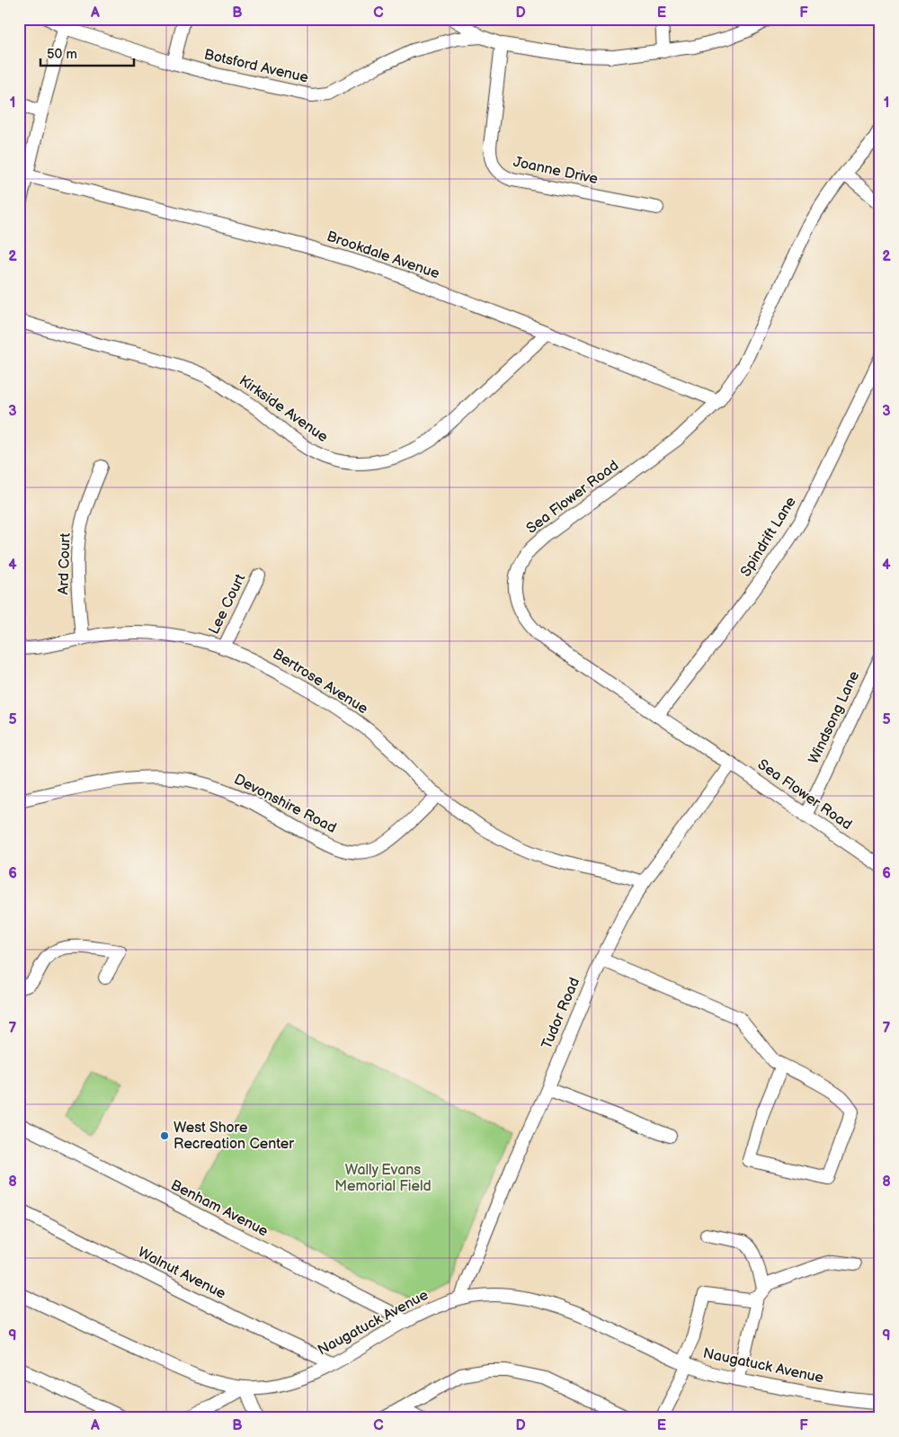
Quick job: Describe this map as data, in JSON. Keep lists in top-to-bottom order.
{
  "streets": {
    "street": [
      "Botsford Avenue",
      "Joanne Drive",
      "Brookdale Avenue",
      "Kirkside Avenue",
      "Sea Flower Road",
      "Spindrift Lane",
      "Ard Court",
      "Lee Court",
      "Bertrose Avenue",
      "Windsong Lane",
      "Devonshire Road",
      "Tudor Road",
      "Benham Avenue",
      "Walnut Avenue",
      "Naugatuck Avenue"
    ]
  },
  "crossings": [
    ["Botsford Avenue", "Joanne Drive"],
    ["Brookdale Avenue", "Kirkside Avenue"],
    ["Brookdale Avenue", "Sea Flower Road"],
    ["Sea Flower Road", "Spindrift Lane"],
    ["Sea Flower Road", "Windsong Lane"],
    ["Sea Flower Road", "Tudor Road"],
    ["Ard Court", "Bertrose Avenue"],
    ["Lee Court", "Bertrose Avenue"],
    ["Bertrose Avenue", "Devonshire Road"],
    ["Bertrose Avenue", "Tudor Road"],
    ["Tudor Road", "Naugatuck Avenue"],
    ["Benham Avenue", "Naugatuck Avenue"],
    ["Walnut Avenue", "Naugatuck Avenue"]
  ],
  "parks": ["Wally Evans Memorial Field"],
  "places": ["West Shore Recreation Center"],
  "scale_bar": "50 m",
  "grid": {
    "columns": [
      "A",
      "B",
      "C",
      "D",
      "E",
      "F"
    ],
    "rows": [
      "1",
      "2",
      "3",
      "4",
      "5",
      "6",
      "7",
      "8",
      "9"
    ]
  }
}
